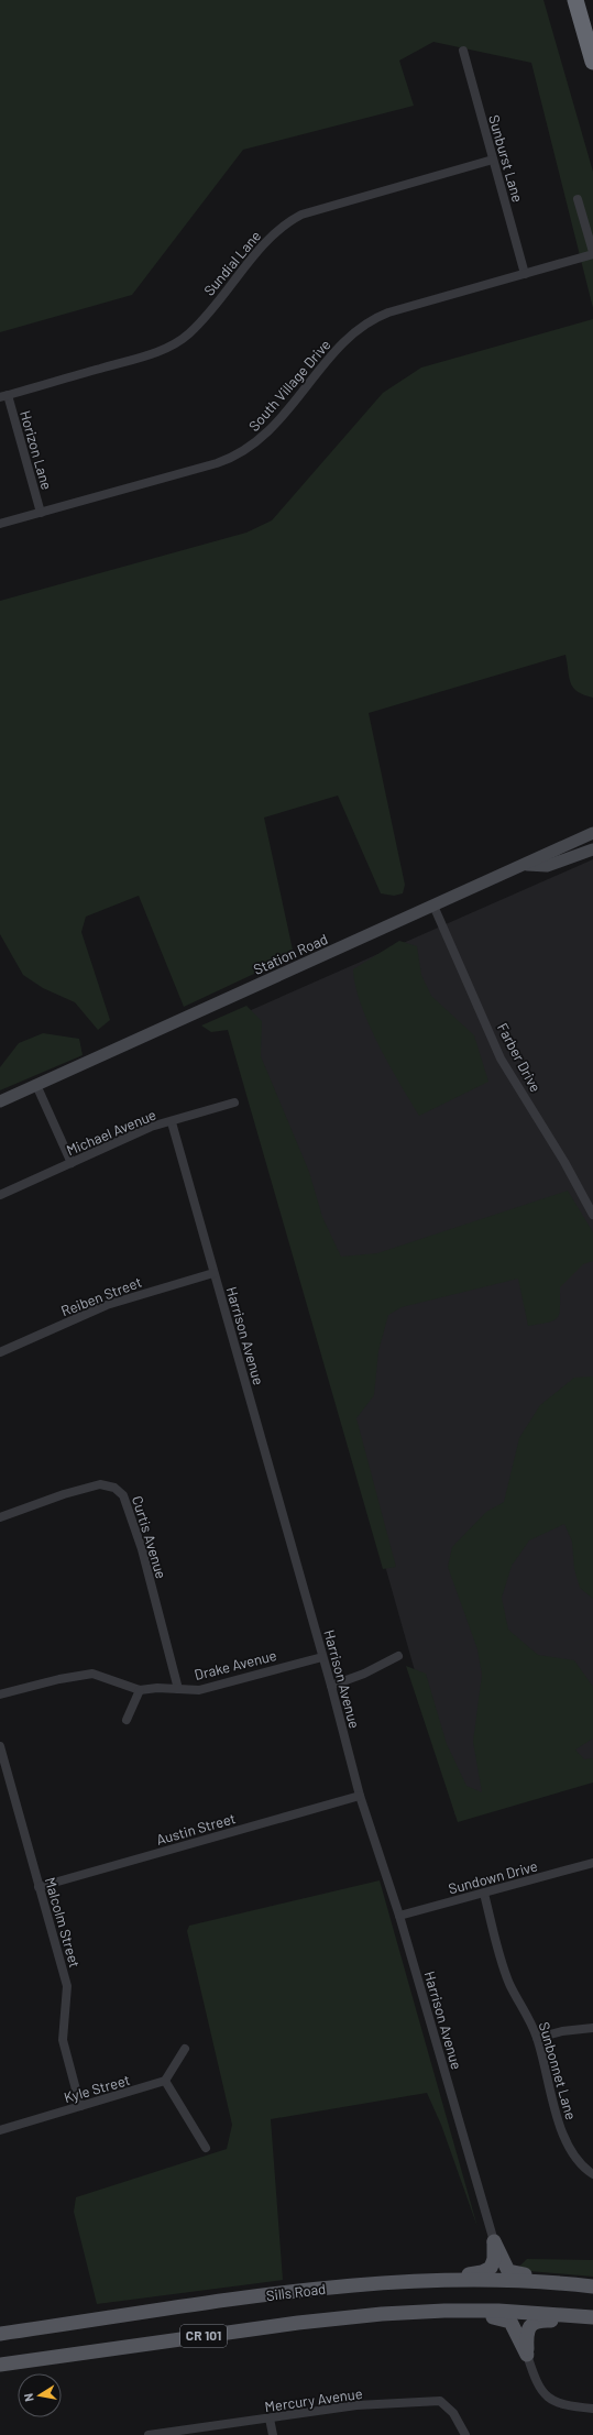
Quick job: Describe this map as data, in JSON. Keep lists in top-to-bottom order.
{
  "streets": {
    "main road": ["Station Road", "Sills Road", "CR 101"],
    "street": [
      "Sunburst Lane",
      "Sundial Lane",
      "South Village Drive",
      "Horizon Lane",
      "Farber Drive",
      "Michael Avenue",
      "Reiben Street",
      "Harrison Avenue",
      "Curtis Avenue",
      "Drake Avenue",
      "Austin Street",
      "Sundown Drive",
      "Malcolm Street",
      "Sunbonnet Lane",
      "Kyle Street",
      "Mercury Avenue"
    ]
  },
  "crossings": [
    ["Sunburst Lane", "Sundial Lane"],
    ["Sunburst Lane", "South Village Drive"],
    ["Sundial Lane", "Horizon Lane"],
    ["South Village Drive", "Horizon Lane"],
    ["Station Road", "Farber Drive"],
    ["Michael Avenue", "Harrison Avenue"],
    ["Reiben Street", "Harrison Avenue"],
    ["Harrison Avenue", "Drake Avenue"],
    ["Harrison Avenue", "Austin Street"],
    ["Harrison Avenue", "Sundown Drive"],
    ["Curtis Avenue", "Drake Avenue"],
    ["Austin Street", "Malcolm Street"],
    ["Sundown Drive", "Sunbonnet Lane"],
    ["Malcolm Street", "Kyle Street"]
  ],
  "north": "left"
}
